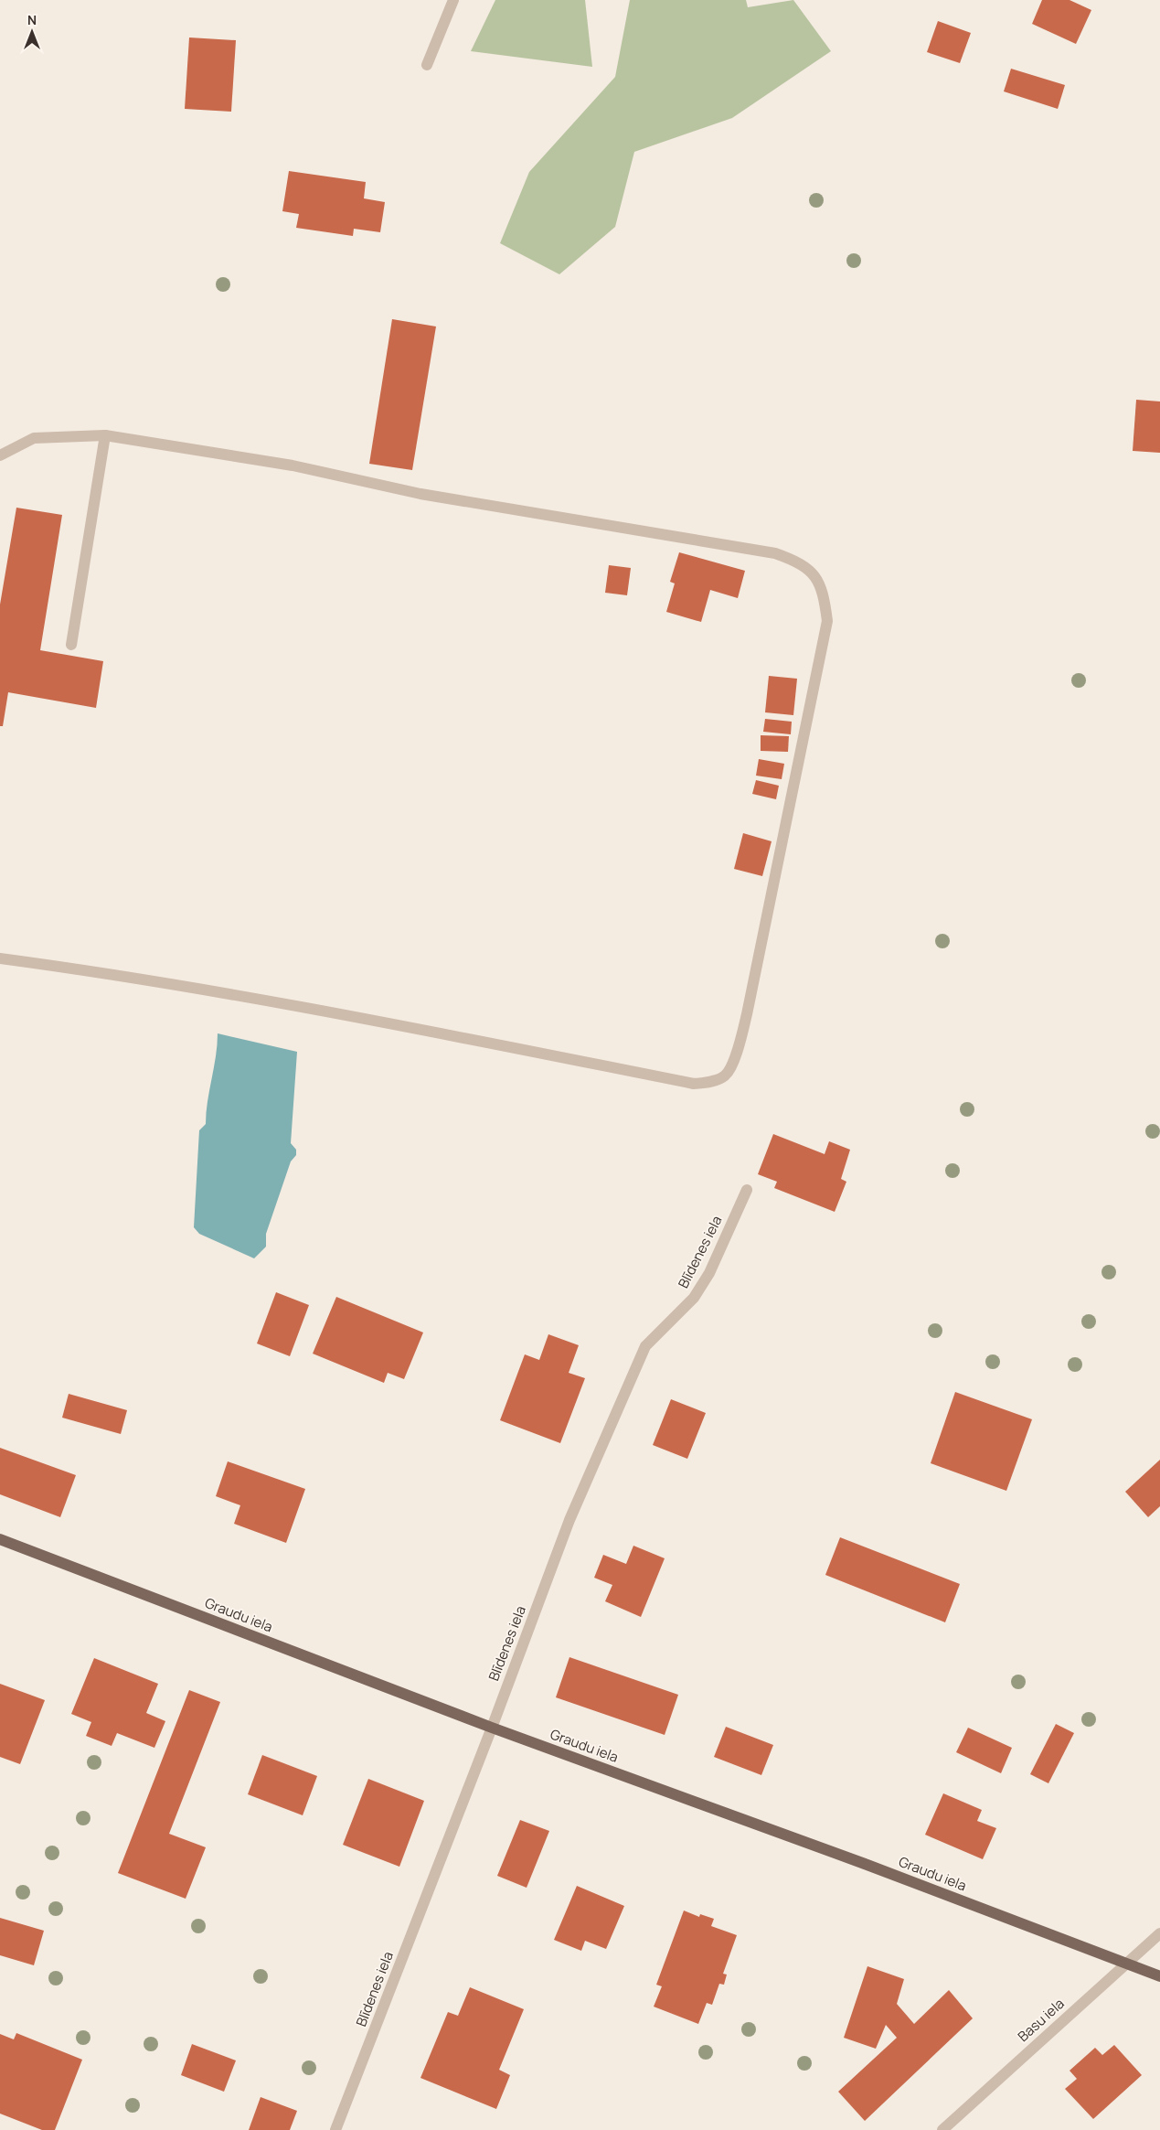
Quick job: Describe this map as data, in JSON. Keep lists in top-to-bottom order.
{
  "streets": {
    "main road": ["Graudu iela"],
    "street": ["Blīdenes iela", "Basu iela"]
  },
  "crossings": [
    ["Blīdenes iela", "Graudu iela"],
    ["Graudu iela", "Basu iela"]
  ],
  "north": "top"
}
